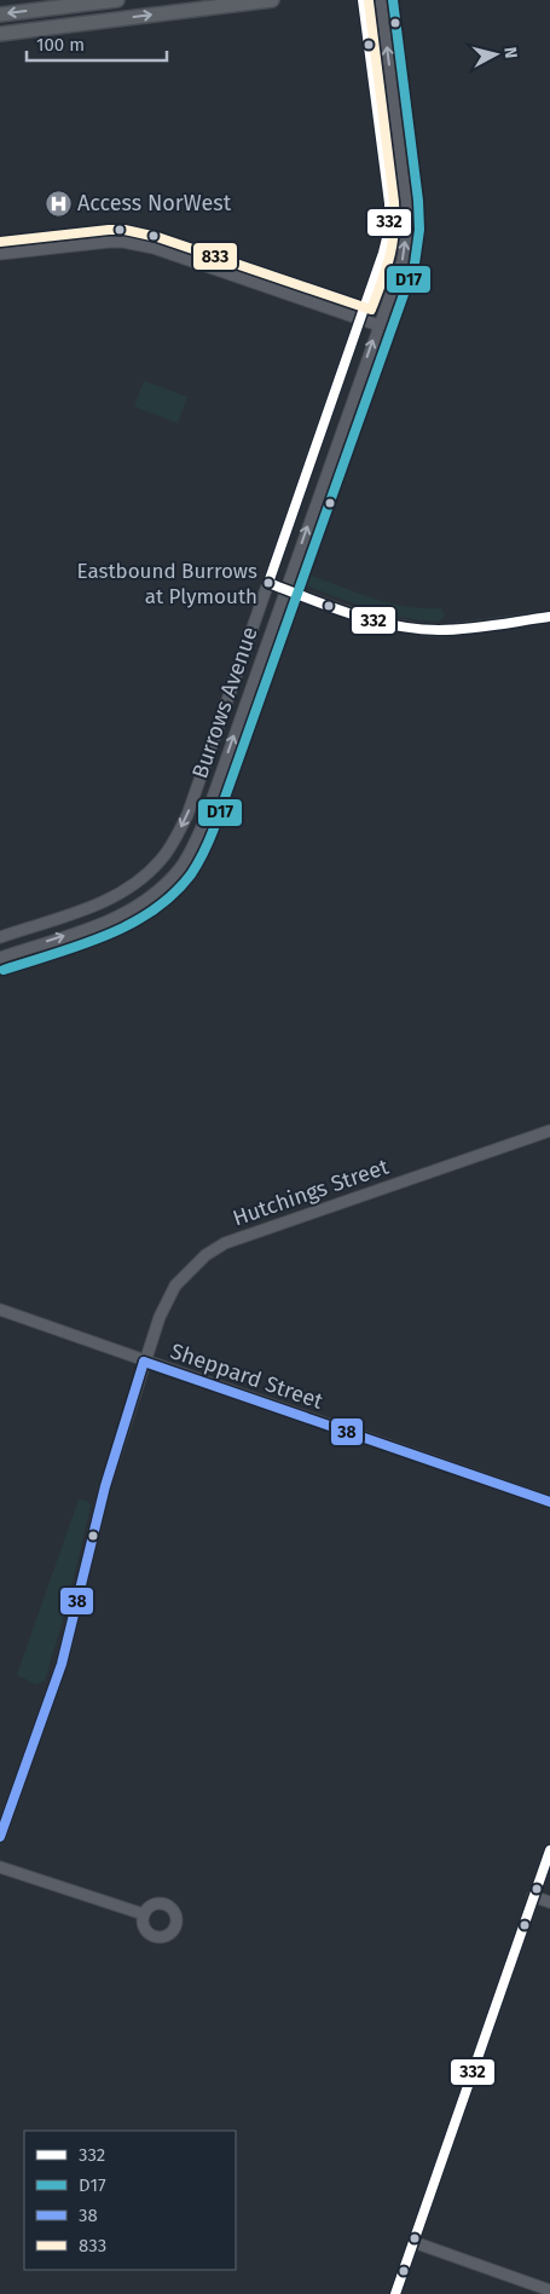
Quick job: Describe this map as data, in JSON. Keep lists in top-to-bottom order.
{
  "streets": {
    "street": ["Burrows Avenue", "Hutchings Street", "Sheppard Street"]
  },
  "crossings": [
    ["Hutchings Street", "Sheppard Street"]
  ],
  "places": {
    "hospital": ["Access NorWest"],
    "other": ["Eastbound Burrows at Plymouth"]
  },
  "lines": [
    "transit line 332",
    "transit line D17",
    "transit line 833",
    "transit line 38"
  ],
  "legend": [
    "332",
    "D17",
    "38",
    "833"
  ],
  "scale_bar": "100 m",
  "north": "right"
}
